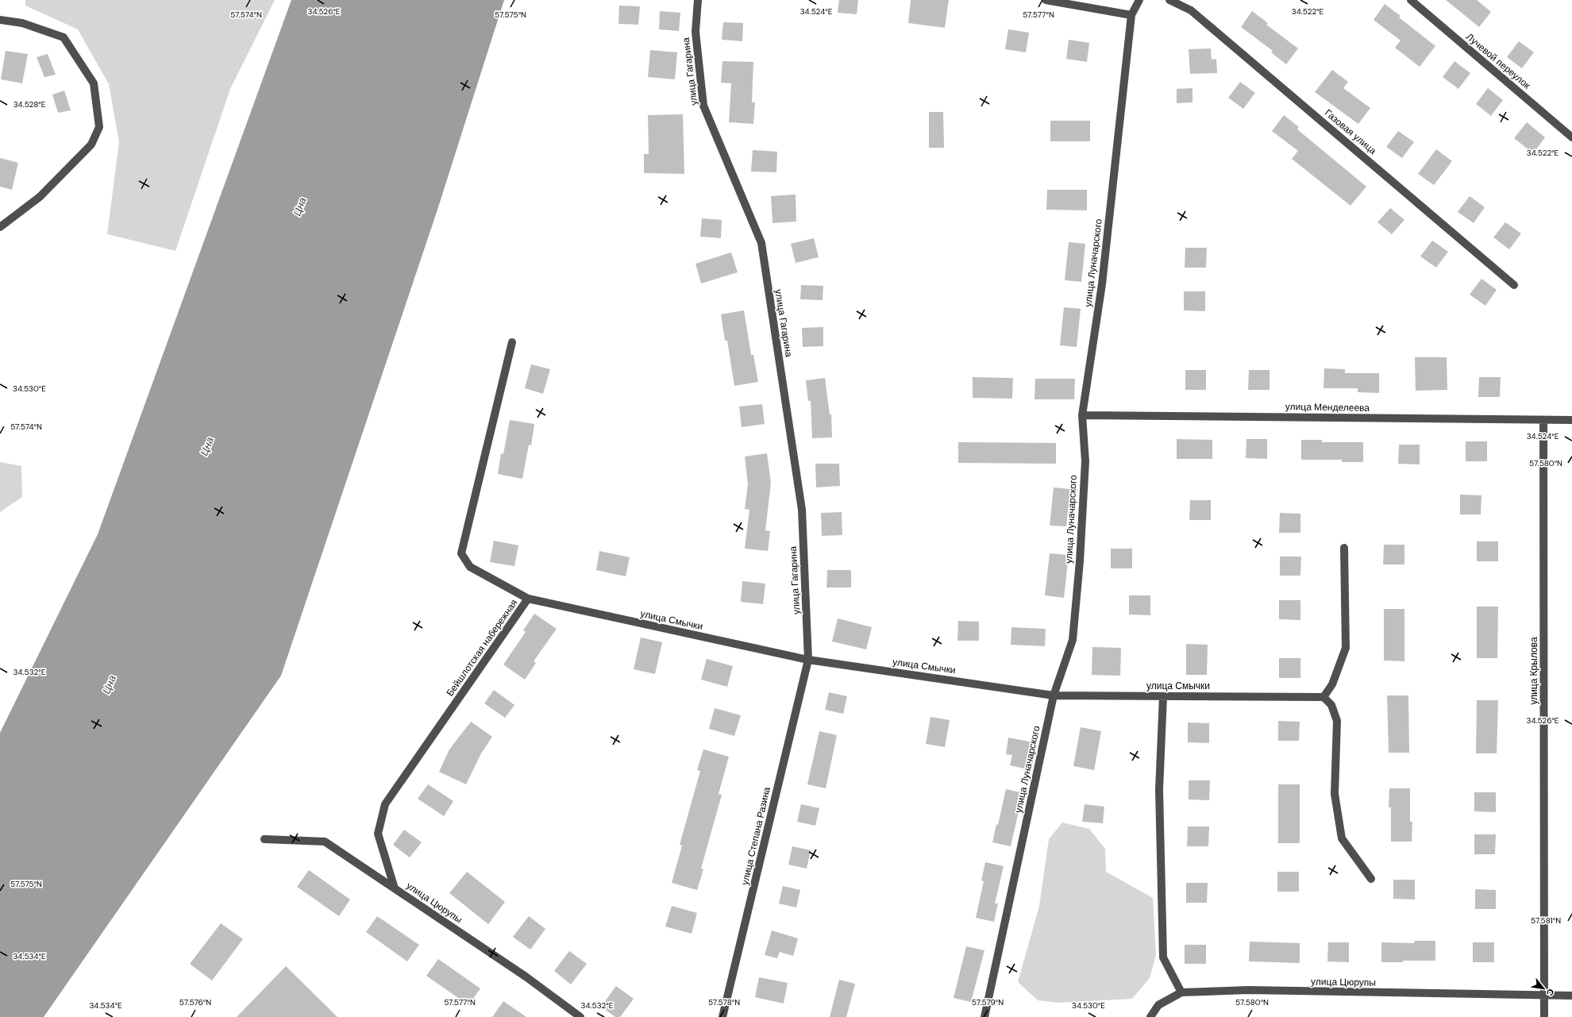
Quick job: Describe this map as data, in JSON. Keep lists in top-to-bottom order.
{
  "streets": {
    "street": [
      "Лучевой переулок",
      "улица Гагарина",
      "Газовая улица",
      "улица Луначарского",
      "улица Менделеева",
      "улица Смычки",
      "Бейшлотская набережная",
      "улица Крылова",
      "улица Степана Разина",
      "улица Цюрупы"
    ]
  },
  "crossings": [
    ["улица Гагарина", "улица Смычки"],
    ["улица Гагарина", "улица Степана Разина"],
    ["улица Луначарского", "улица Менделеева"],
    ["улица Луначарского", "улица Смычки"],
    ["улица Менделеева", "улица Крылова"],
    ["улица Смычки", "Бейшлотская набережная"],
    ["улица Смычки", "улица Степана Разина"],
    ["Бейшлотская набережная", "улица Цюрупы"],
    ["улица Крылова", "улица Цюрупы"]
  ],
  "water": ["Цна"],
  "north": "bottom right",
  "coordinates": [
    "34.522°E",
    "34.526°E",
    "34.524°E",
    "57.574°N",
    "57.575°N",
    "57.577°N",
    "34.528°E",
    "34.530°E",
    "57.580°N",
    "34.532°E",
    "57.581°N",
    "34.534°E",
    "57.576°N",
    "57.578°N",
    "57.579°N"
  ]
}
